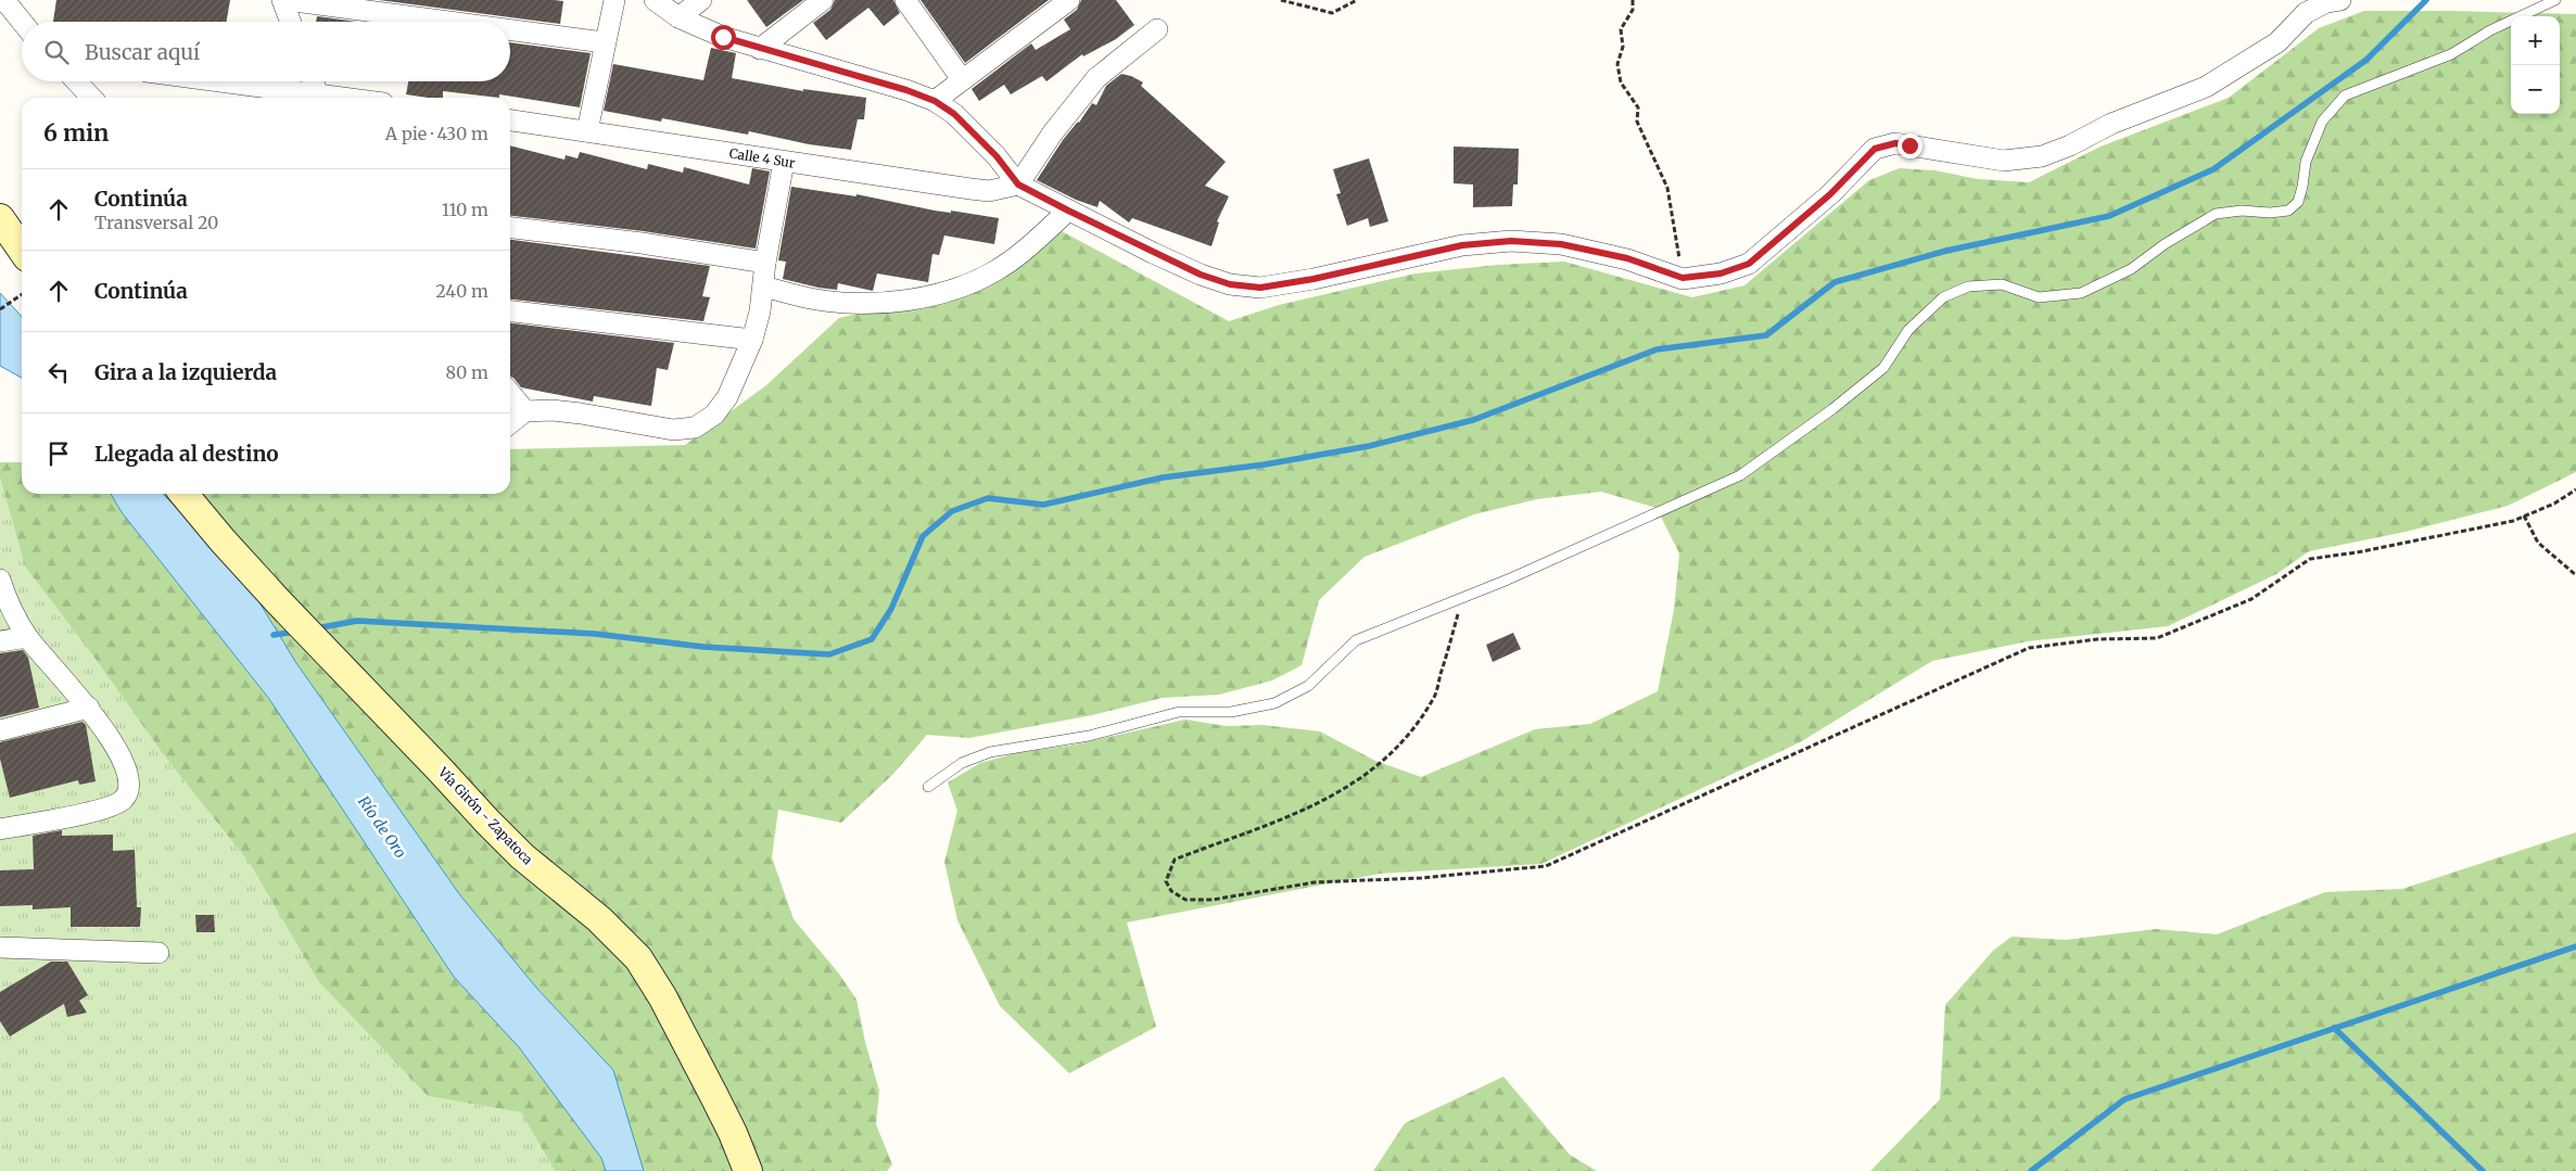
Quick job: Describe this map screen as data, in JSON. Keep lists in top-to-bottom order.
{
  "streets": {
    "main road": ["Vía Girón - Zapatoca"],
    "street": ["Calle 4 Sur"]
  },
  "water": ["Río de Oro"],
  "page": {
    "map_buttons": ["+", "−"],
    "search": "Buscar aquí",
    "heading": ["6 min", "A pie · 430 m"],
    "list": [
      ["Continúa", "Transversal 20", "110 m"],
      ["Continúa", "240 m"],
      ["Gira a la izquierda", "80 m"],
      "Llegada al destino"
    ]
  }
}
